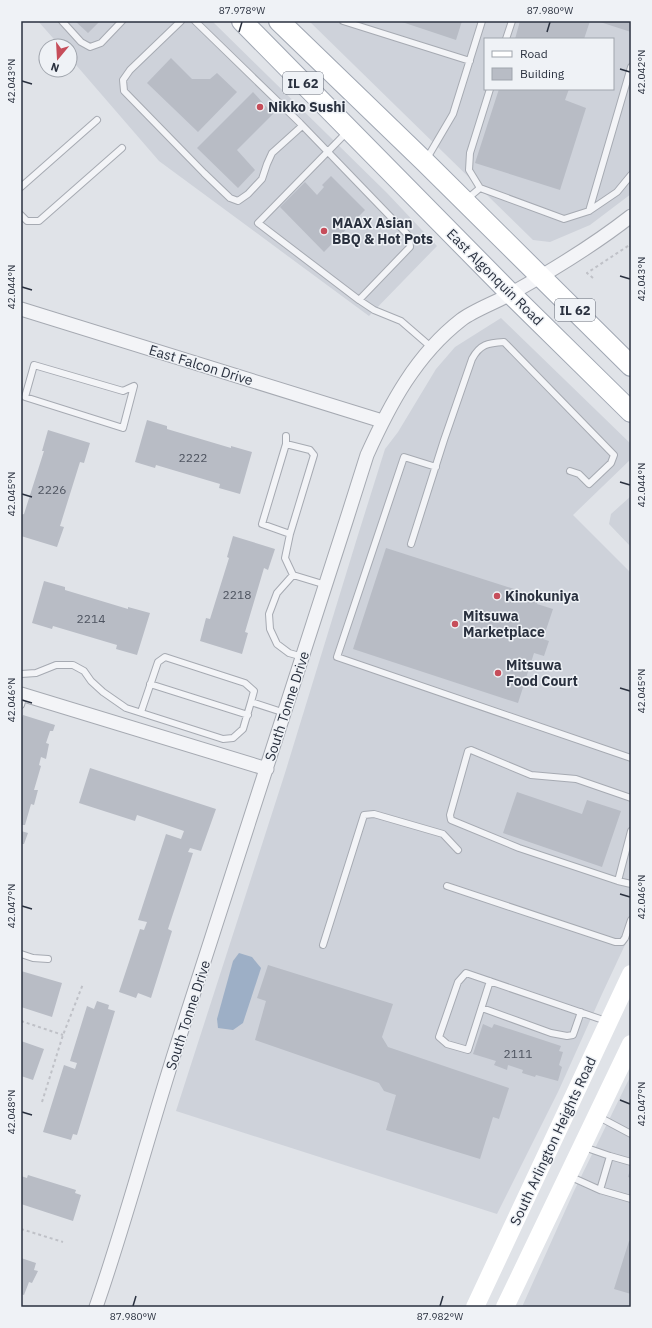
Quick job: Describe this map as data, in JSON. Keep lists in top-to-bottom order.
{
  "streets": {
    "main road": ["IL 62", "East Algonquin Road", "South Arlington Heights Road"],
    "street": ["East Falcon Drive", "South Tonne Drive"]
  },
  "crossings": [
    ["IL 62", "South Tonne Drive"],
    ["East Algonquin Road", "South Tonne Drive"],
    ["East Falcon Drive", "South Tonne Drive"]
  ],
  "places": [
    "Nikko Sushi",
    "MAAX Asian BBQ & Hot Pots",
    "Kinokuniya",
    "Mitsuwa Marketplace",
    "Mitsuwa Food Court"
  ],
  "house_numbers": [
    "2222",
    "2226",
    "2218",
    "2214",
    "2111"
  ],
  "legend": ["Road", "Building"],
  "north": "bottom",
  "coordinates": [
    "87.978°W",
    "87.980°W",
    "42.042°N",
    "42.043°N",
    "42.044°N",
    "42.045°N",
    "42.046°N",
    "42.047°N",
    "42.048°N",
    "87.982°W"
  ]
}
